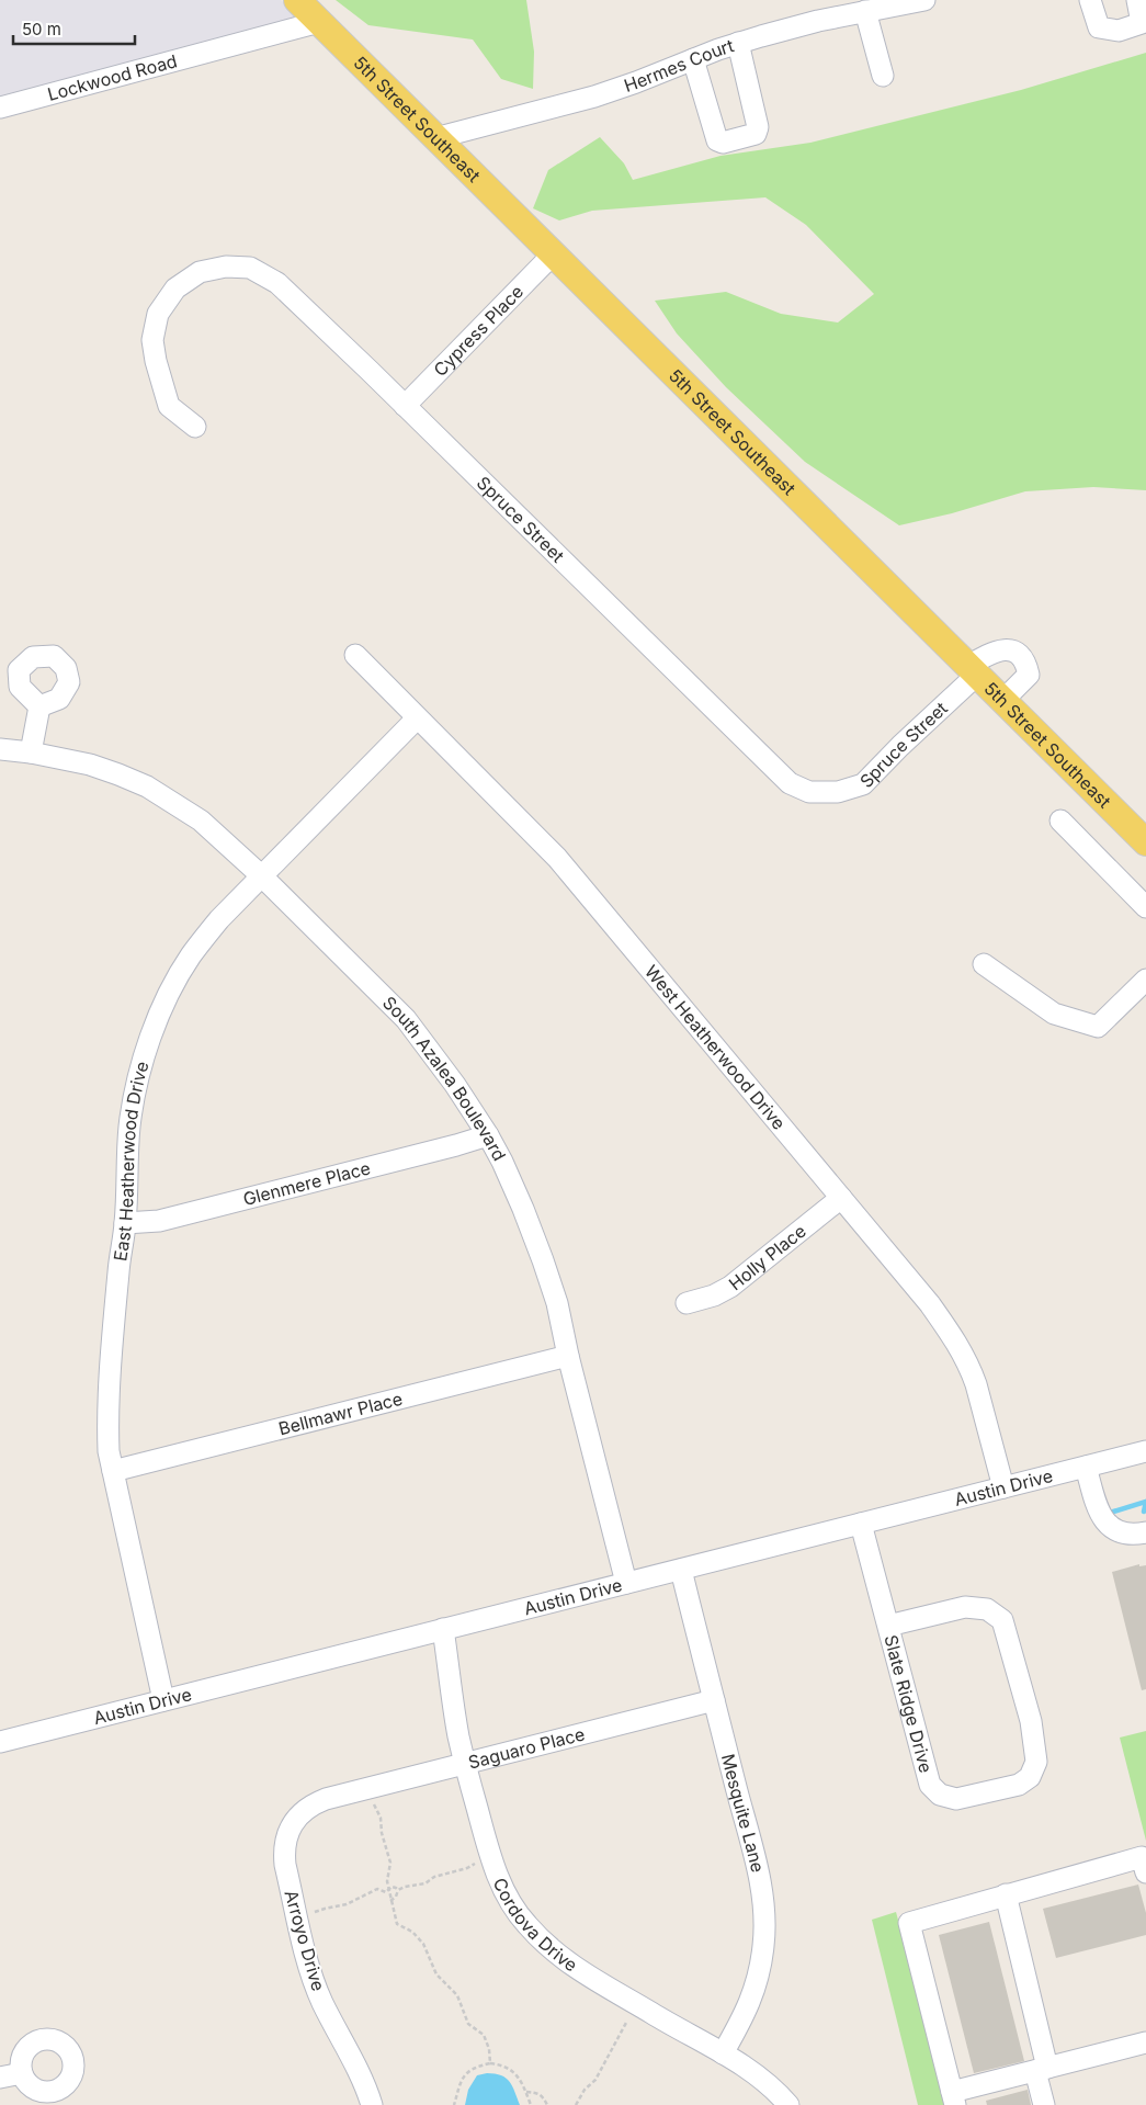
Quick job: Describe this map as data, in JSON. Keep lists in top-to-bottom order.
{
  "streets": {
    "main road": ["5th Street Southeast"],
    "street": [
      "Hermes Court",
      "Lockwood Road",
      "Cypress Place",
      "Spruce Street",
      "West Heatherwood Drive",
      "South Azalea Boulevard",
      "East Heatherwood Drive",
      "Glenmere Place",
      "Holly Place",
      "Bellmawr Place",
      "Austin Drive",
      "Slate Ridge Drive",
      "Saguaro Place",
      "Mesquite Lane",
      "Cordova Drive",
      "Arroyo Drive"
    ]
  },
  "crossings": [
    ["Hermes Court", "5th Street Southeast"],
    ["Lockwood Road", "5th Street Southeast"],
    ["5th Street Southeast", "Cypress Place"],
    ["5th Street Southeast", "Spruce Street"],
    ["Cypress Place", "Spruce Street"],
    ["West Heatherwood Drive", "East Heatherwood Drive"],
    ["West Heatherwood Drive", "Holly Place"],
    ["West Heatherwood Drive", "Austin Drive"],
    ["South Azalea Boulevard", "East Heatherwood Drive"],
    ["South Azalea Boulevard", "Glenmere Place"],
    ["South Azalea Boulevard", "Bellmawr Place"],
    ["South Azalea Boulevard", "Austin Drive"],
    ["East Heatherwood Drive", "Glenmere Place"],
    ["East Heatherwood Drive", "Bellmawr Place"],
    ["East Heatherwood Drive", "Austin Drive"],
    ["Austin Drive", "Slate Ridge Drive"],
    ["Austin Drive", "Mesquite Lane"],
    ["Austin Drive", "Cordova Drive"],
    ["Saguaro Place", "Mesquite Lane"],
    ["Saguaro Place", "Cordova Drive"],
    ["Saguaro Place", "Arroyo Drive"],
    ["Mesquite Lane", "Cordova Drive"]
  ],
  "scale_bar": "50 m"
}
